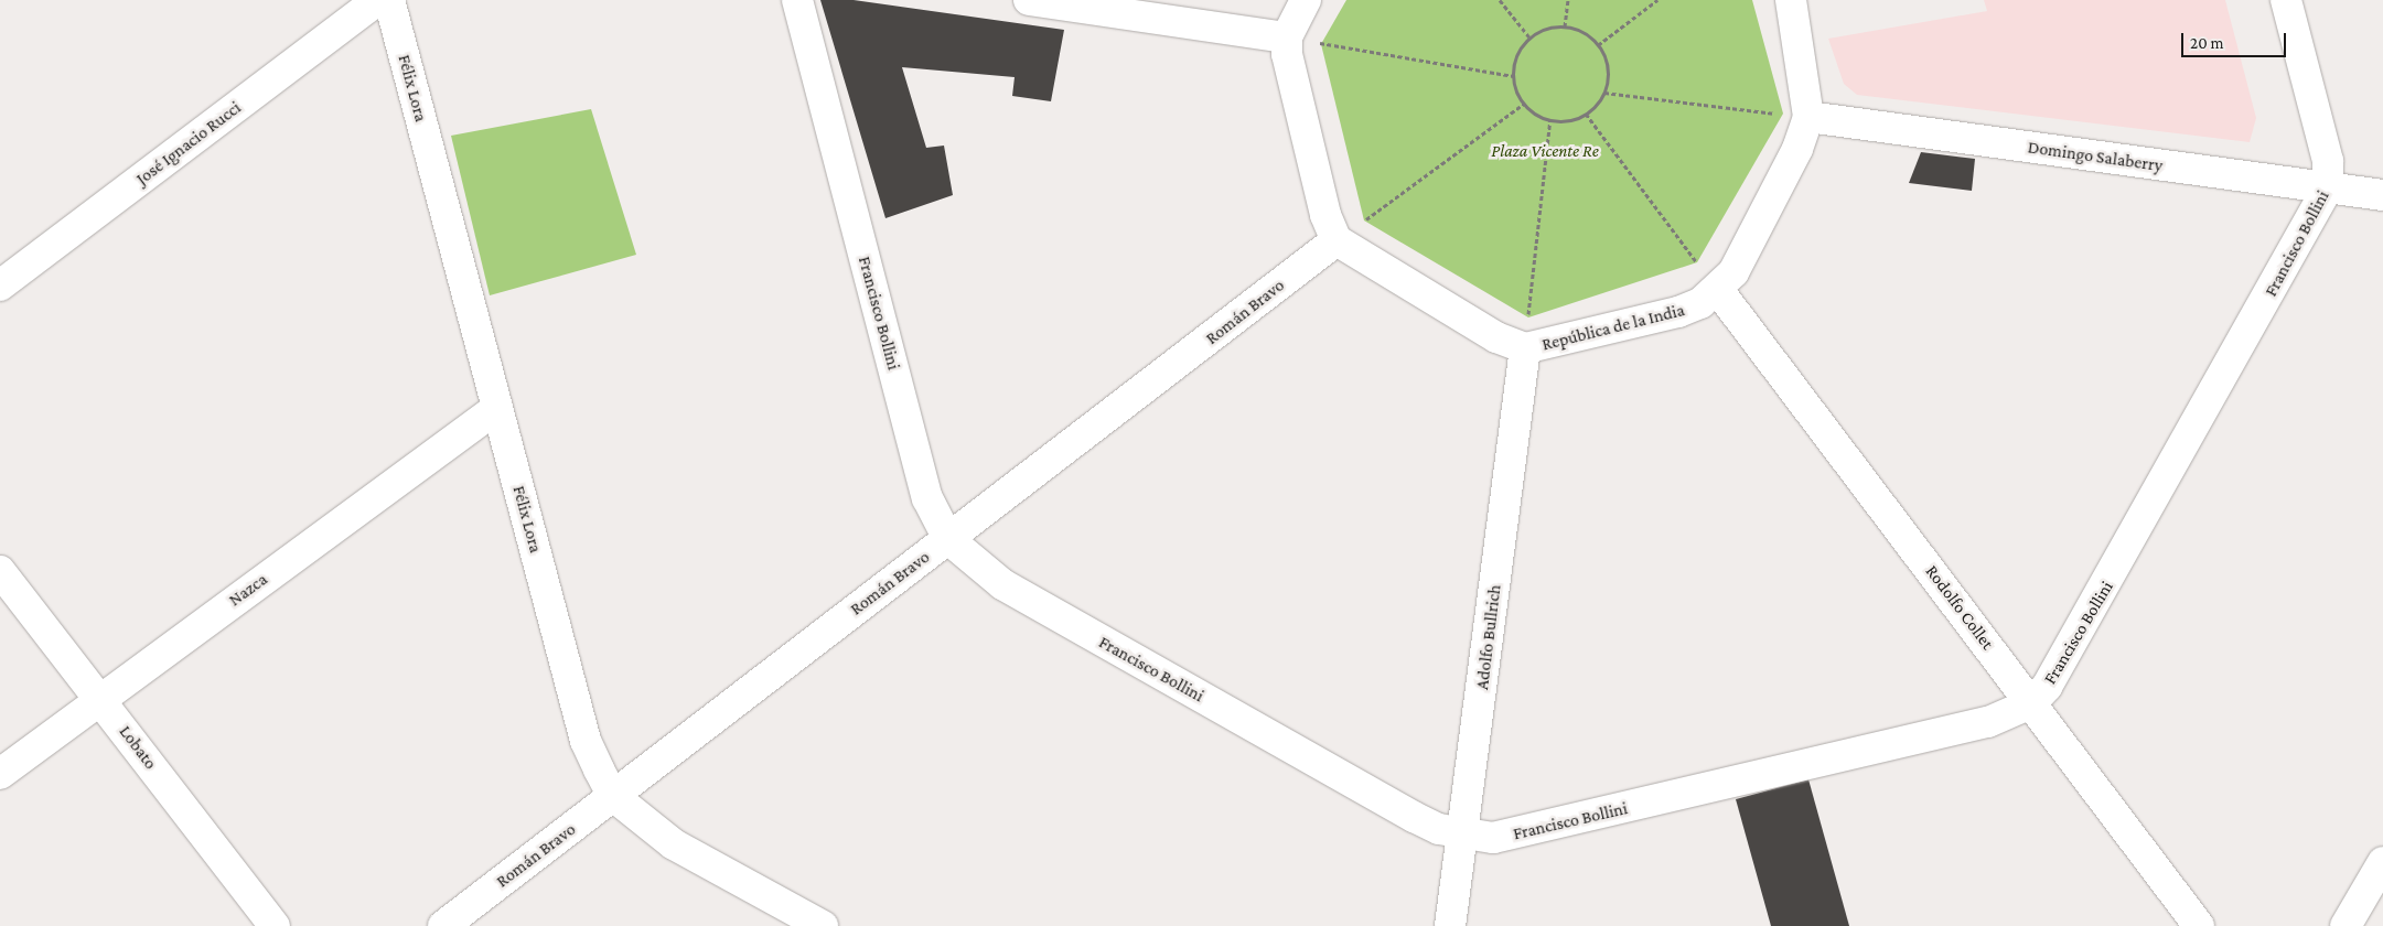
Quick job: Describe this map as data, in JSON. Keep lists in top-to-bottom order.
{
  "streets": {
    "street": [
      "Félix Lora",
      "José Ignacio Rucci",
      "Domingo Salaberry",
      "Francisco Bollini",
      "Román Bravo",
      "República de la India",
      "Nazca",
      "Rodolfo Collet",
      "Adolfo Bullrich",
      "Lobato"
    ]
  },
  "crossings": [
    ["Félix Lora", "Román Bravo"],
    ["Félix Lora", "Nazca"],
    ["Domingo Salaberry", "Francisco Bollini"],
    ["Domingo Salaberry", "República de la India"],
    ["Francisco Bollini", "Román Bravo"],
    ["Francisco Bollini", "Rodolfo Collet"],
    ["Francisco Bollini", "Adolfo Bullrich"],
    ["Román Bravo", "República de la India"],
    ["República de la India", "Rodolfo Collet"],
    ["República de la India", "Adolfo Bullrich"],
    ["Nazca", "Lobato"]
  ],
  "parks": ["Plaza Vicente Re"],
  "scale_bar": "20 m"
}
